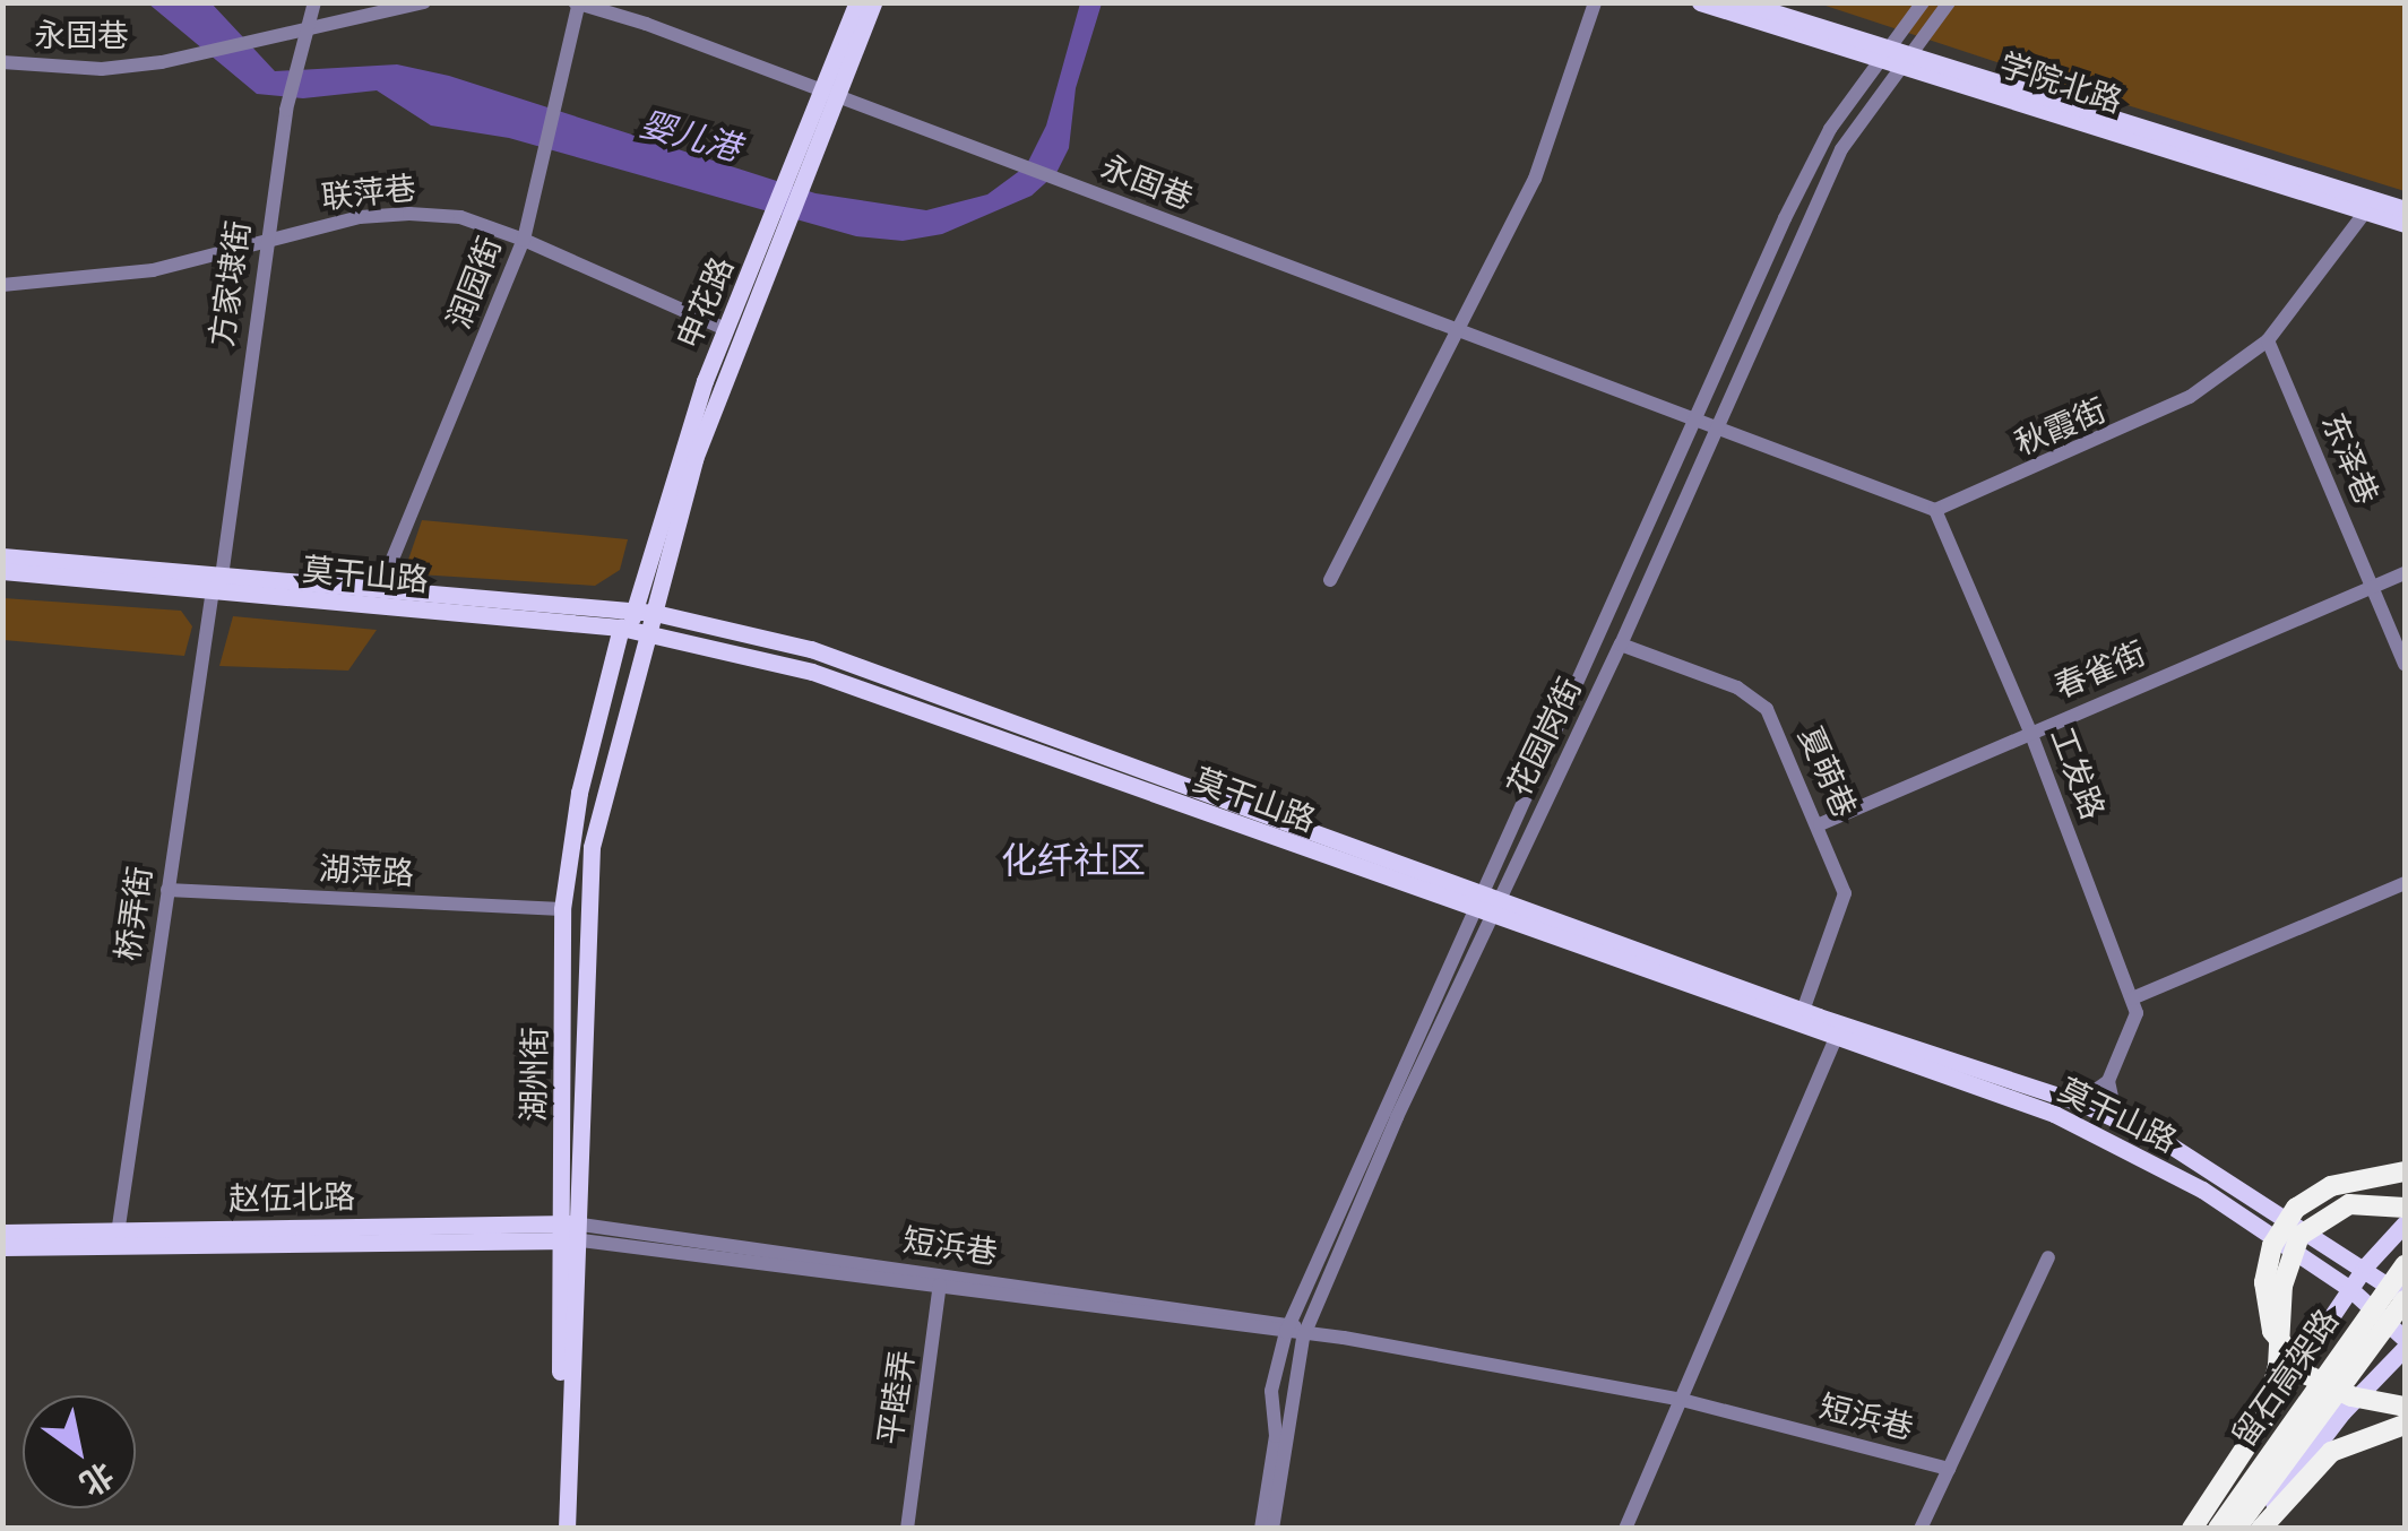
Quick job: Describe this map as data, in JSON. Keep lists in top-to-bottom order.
{
  "streets": {
    "highway": ["留石高架路"],
    "main road": [
      "学院北路",
      "申花路",
      "莫干山路",
      "湖州街",
      "赵伍北路"
    ],
    "street": [
      "永固巷",
      "联萍巷",
      "润园街",
      "方家埭街",
      "秋霞街",
      "东泽巷",
      "春雀街",
      "花园岗街",
      "夏萌巷",
      "工发路",
      "湖萍路",
      "桥弄街",
      "短浜巷",
      "平睦弄"
    ]
  },
  "crossings": [
    ["永固巷", "润园街"],
    ["永固巷", "方家埭街"],
    ["永固巷", "申花路"],
    ["永固巷", "花园岗街"],
    ["学院北路", "秋霞街"],
    ["学院北路", "花园岗街"],
    ["联萍巷", "润园街"],
    ["联萍巷", "方家埭街"],
    ["联萍巷", "申花路"],
    ["润园街", "莫干山路"],
    ["方家埭街", "莫干山路"],
    ["方家埭街", "桥弄街"],
    ["申花路", "莫干山路"],
    ["申花路", "湖州街"],
    ["秋霞街", "东泽巷"],
    ["秋霞街", "工发路"],
    ["东泽巷", "春雀街"],
    ["莫干山路", "花园岗街"],
    ["莫干山路", "夏萌巷"],
    ["莫干山路", "桥弄街"],
    ["莫干山路", "湖州街"],
    ["莫干山路", "留石高架路"],
    ["春雀街", "夏萌巷"],
    ["春雀街", "工发路"],
    ["花园岗街", "夏萌巷"],
    ["花园岗街", "短浜巷"],
    ["湖萍路", "桥弄街"],
    ["湖萍路", "湖州街"],
    ["桥弄街", "赵伍北路"],
    ["湖州街", "赵伍北路"],
    ["湖州街", "短浜巷"],
    ["赵伍北路", "短浜巷"],
    ["短浜巷", "平睦弄"]
  ],
  "districts": ["化纤社区"],
  "water": ["婴儿港"],
  "north": "bottom right"
}
